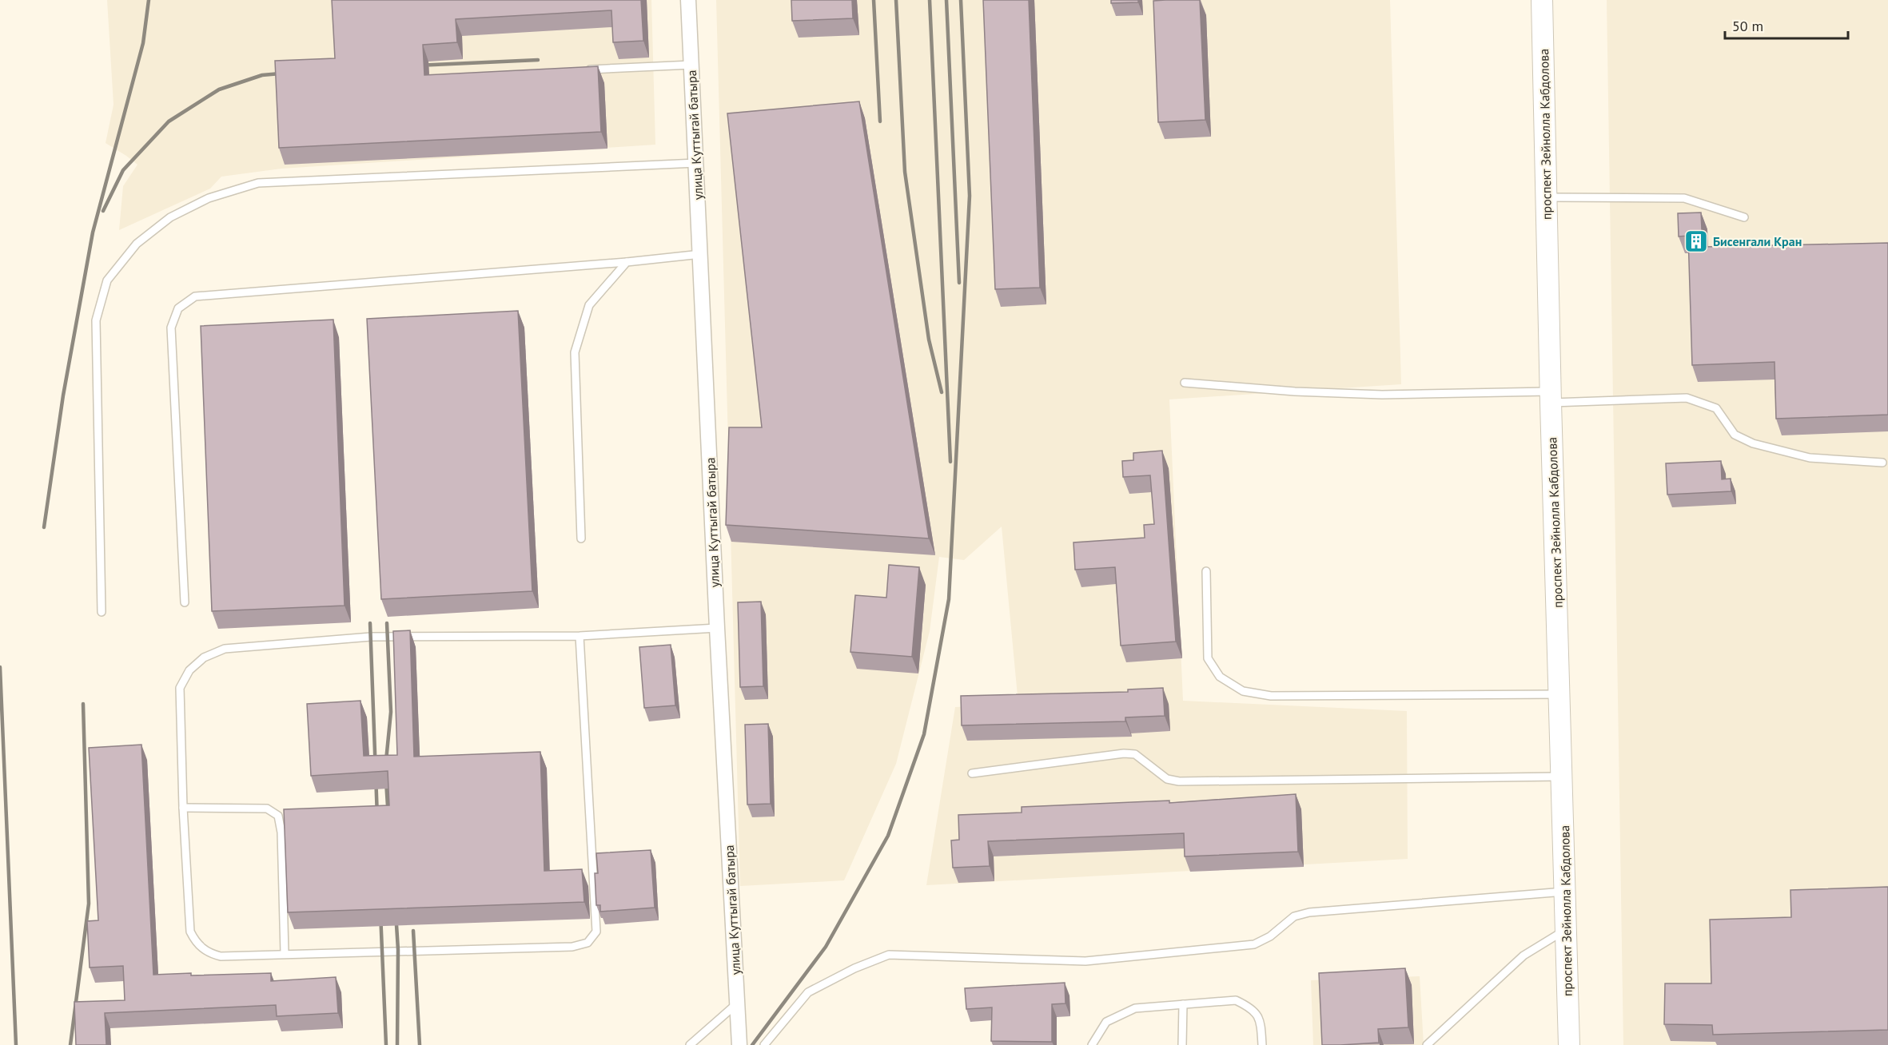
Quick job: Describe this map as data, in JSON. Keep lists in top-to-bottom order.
{
  "streets": {
    "main road": ["проспект Зейнолла Кабдолова"],
    "street": ["улица Куттыгай батыра"]
  },
  "places": {
    "building": ["Бисенгали Кран"]
  },
  "scale_bar": "50 m"
}
